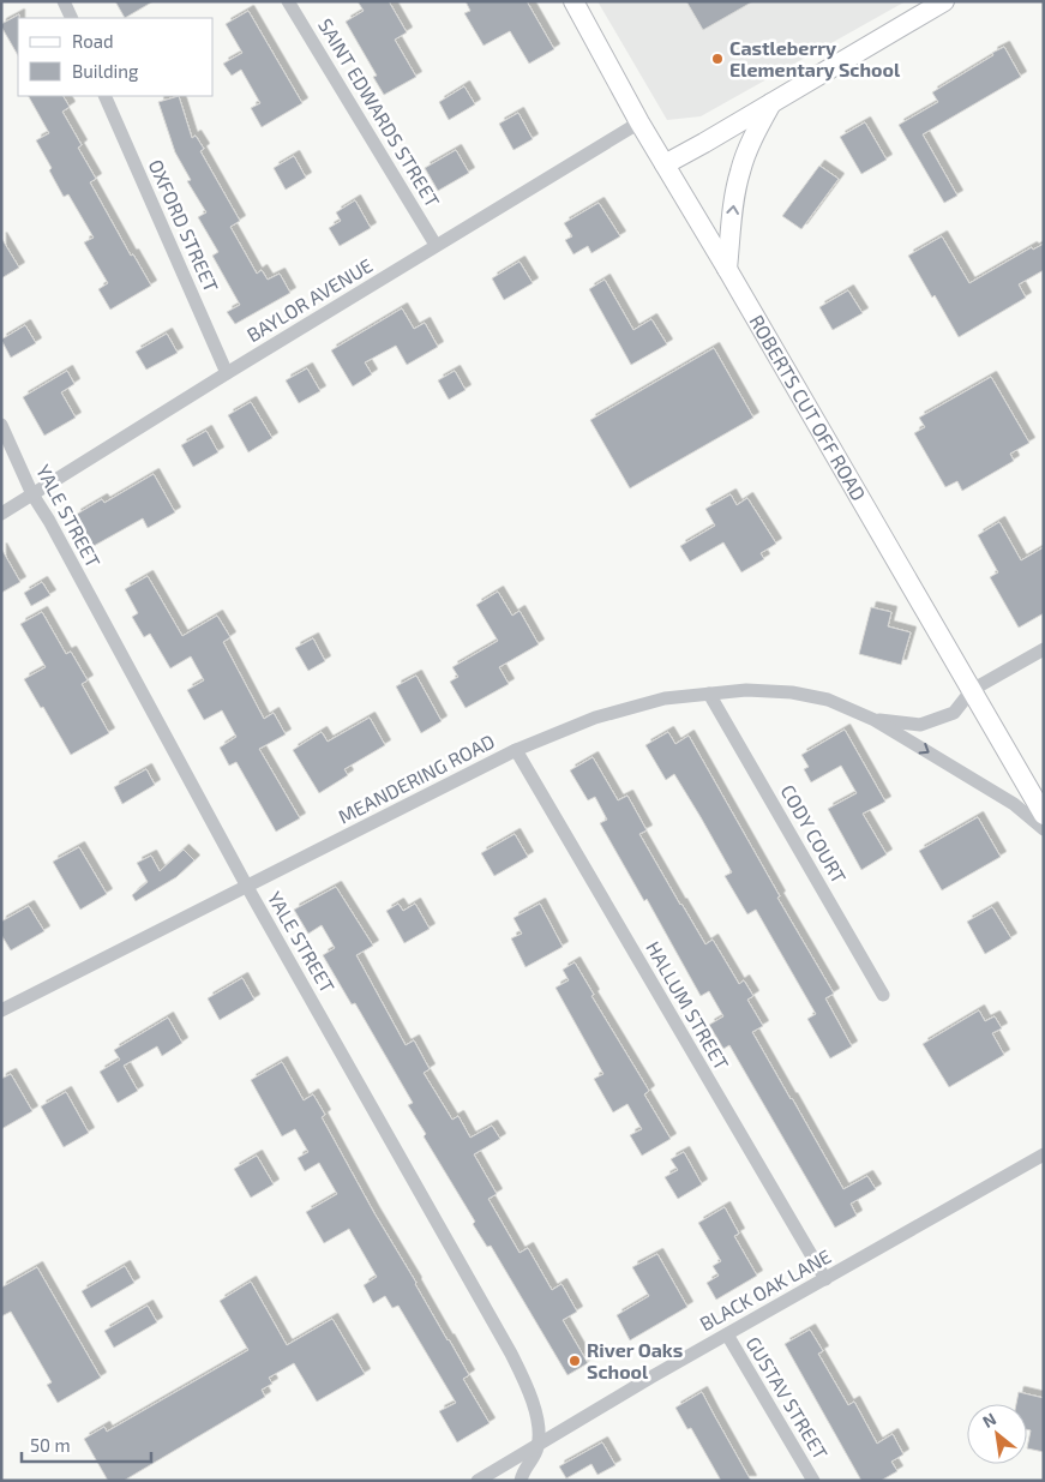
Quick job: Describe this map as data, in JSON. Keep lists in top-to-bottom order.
{
  "streets": {
    "street": [
      "SAINT EDWARDS STREET",
      "OXFORD STREET",
      "BAYLOR AVENUE",
      "ROBERTS CUT OFF ROAD",
      "YALE STREET",
      "MEANDERING ROAD",
      "CODY COURT",
      "HALLUM STREET",
      "BLACK OAK LANE",
      "GUSTAV STREET"
    ]
  },
  "crossings": [
    ["SAINT EDWARDS STREET", "BAYLOR AVENUE"],
    ["OXFORD STREET", "BAYLOR AVENUE"],
    ["BAYLOR AVENUE", "ROBERTS CUT OFF ROAD"],
    ["BAYLOR AVENUE", "YALE STREET"],
    ["ROBERTS CUT OFF ROAD", "MEANDERING ROAD"],
    ["YALE STREET", "MEANDERING ROAD"],
    ["YALE STREET", "BLACK OAK LANE"],
    ["MEANDERING ROAD", "CODY COURT"],
    ["MEANDERING ROAD", "HALLUM STREET"],
    ["HALLUM STREET", "BLACK OAK LANE"],
    ["BLACK OAK LANE", "GUSTAV STREET"]
  ],
  "places": ["Castleberry Elementary School", "River Oaks School"],
  "legend": ["Road", "Building"],
  "scale_bar": "50 m",
  "north": "top left"
}
